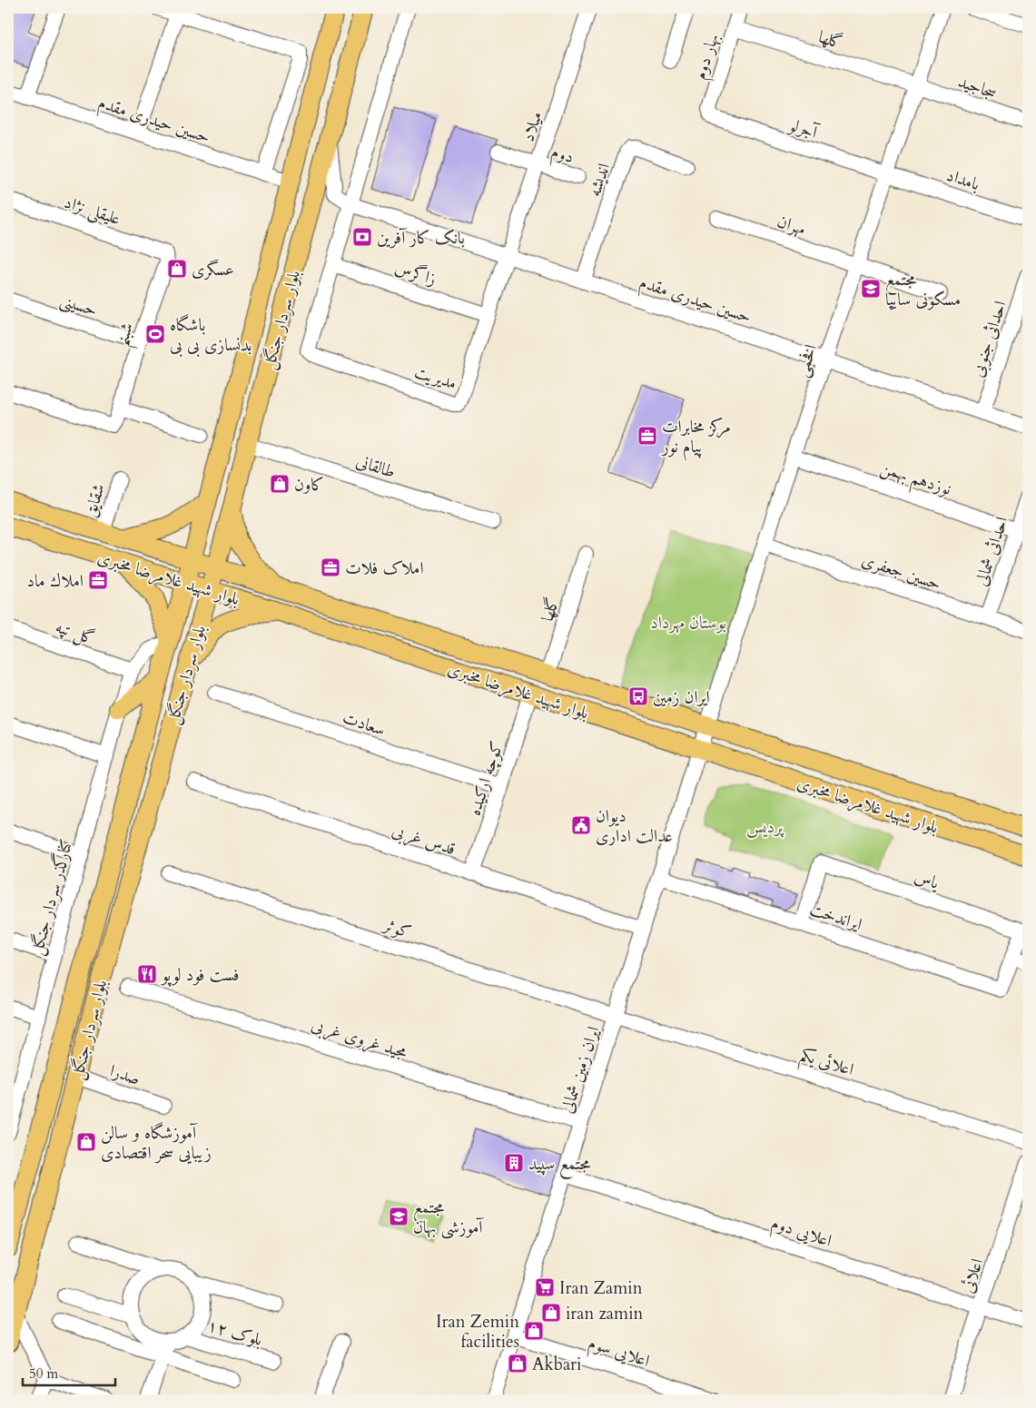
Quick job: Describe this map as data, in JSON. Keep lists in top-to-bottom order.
{
  "streets": {
    "main road": ["بلوار سردار جنگل", "بلوار شهید غلامرضا مخبری"],
    "street": [
      "گلها",
      "بهار دوم",
      "سجاجید",
      "حسین حیدری مقدم",
      "میلاد",
      "آجرلو",
      "دوم",
      "بامداد",
      "اندیشه",
      "علیقلی نژاد",
      "مهران",
      "زاگرس",
      "حسینی",
      "شبنم",
      "احداثی جنوبی",
      "افخمی",
      "مدیریت",
      "طالقانی",
      "نوزدهم بهمن",
      "شقایق",
      "احداثی شمالی",
      "حسین جعفری",
      "گل تپه",
      "سعادت",
      "کوچه ارکیده",
      "قدس غربی",
      "یاس",
      "کنارگذر سردار جنگل",
      "ایراندخت",
      "کوثر",
      "مجید غروی غربی",
      "اعلائی یکم",
      "ایران زمین شمالی",
      "صدرا",
      "اعلایی دوم",
      "اعلائی",
      "بلوک ۱۲",
      "اعلایی سوم"
    ]
  },
  "crossings": [
    ["گلها", "بهار دوم"],
    ["گلها", "سجاجید"],
    ["گلها", "افخمی"],
    ["گلها", "بلوار شهید غلامرضا مخبری"],
    ["بهار دوم", "آجرلو"],
    ["سجاجید", "افخمی"],
    ["حسین حیدری مقدم", "میلاد"],
    ["حسین حیدری مقدم", "اندیشه"],
    ["حسین حیدری مقدم", "بلوار سردار جنگل"],
    ["حسین حیدری مقدم", "احداثی جنوبی"],
    ["حسین حیدری مقدم", "افخمی"],
    ["حسین حیدری مقدم", "مدیریت"],
    ["میلاد", "دوم"],
    ["میلاد", "مدیریت"],
    ["آجرلو", "بامداد"],
    ["آجرلو", "افخمی"],
    ["بامداد", "افخمی"],
    ["علیقلی نژاد", "شبنم"],
    ["مهران", "افخمی"],
    ["زاگرس", "مدیریت"],
    ["حسینی", "شبنم"],
    ["بلوار سردار جنگل", "طالقانی"],
    ["بلوار سردار جنگل", "بلوار شهید غلامرضا مخبری"],
    ["بلوار سردار جنگل", "صدرا"],
    ["افخمی", "نوزدهم بهمن"],
    ["افخمی", "حسین جعفری"],
    ["افخمی", "بلوار شهید غلامرضا مخبری"],
    ["افخمی", "ایران زمین شمالی"],
    ["نوزدهم بهمن", "احداثی شمالی"],
    ["شقایق", "بلوار شهید غلامرضا مخبری"],
    ["احداثی شمالی", "حسین جعفری"],
    ["بلوار شهید غلامرضا مخبری", "کوچه ارکیده"],
    ["بلوار شهید غلامرضا مخبری", "ایران زمین شمالی"],
    ["گل تپه", "کنارگذر سردار جنگل"],
    ["سعادت", "کوچه ارکیده"],
    ["کوچه ارکیده", "قدس غربی"],
    ["قدس غربی", "ایران زمین شمالی"],
    ["یاس", "ایراندخت"],
    ["ایراندخت", "ایران زمین شمالی"],
    ["کوثر", "اعلائی یکم"],
    ["کوثر", "ایران زمین شمالی"],
    ["مجید غروی غربی", "ایران زمین شمالی"],
    ["اعلائی یکم", "ایران زمین شمالی"],
    ["ایران زمین شمالی", "اعلایی دوم"],
    ["ایران زمین شمالی", "اعلایی سوم"],
    ["اعلایی دوم", "اعلائی"]
  ],
  "parks": ["بوستان مهرداد", "پردیس"],
  "places": {
    "bank": ["بانک کار آفرین"],
    "shop": [
      "عسگری",
      "کاون",
      "آموزشگاه و سالن زیبایی سحر اقتصادی",
      "iran zamin",
      "Iran Zemin facilities",
      "Akbari"
    ],
    "school or university": ["مجتمع مسکونی سایپا", "مجتمع آموزشی بهان"],
    "sports": ["باشگاه بدنسازی بی بی"],
    "office": ["مرکز مخابرات پیام نور", "املاک فلات", "املاك ماد"],
    "bus stop": ["ایران زمین"],
    "public building": ["دیوان عدالت اداری"],
    "restaurant": ["فست فود لوپو"],
    "building": ["مجتمع سپید"],
    "supermarket": ["Iran Zamin"]
  },
  "scale_bar": "50 m"
}
